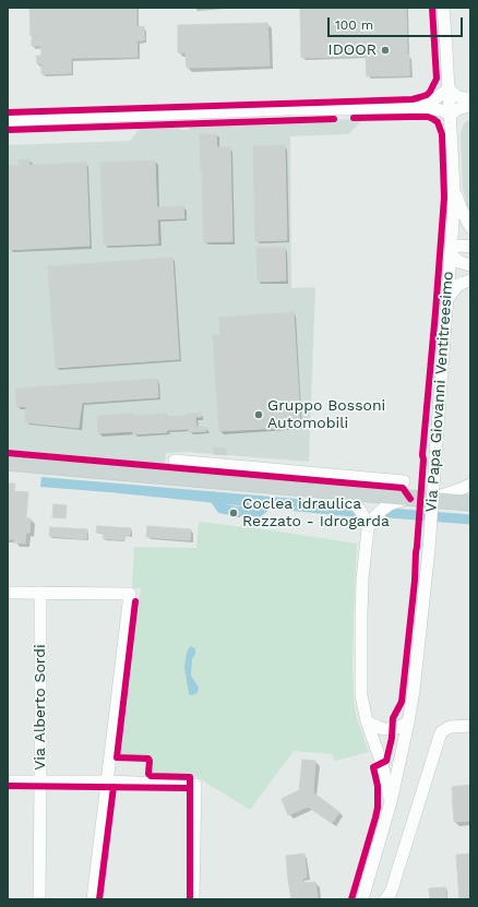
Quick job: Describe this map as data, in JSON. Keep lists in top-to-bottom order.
{
  "streets": {
    "street": ["Via Papa Giovanni Ventitreesimo", "Via Alberto Sordi"]
  },
  "places": ["IDOOR", "Gruppo Bossoni Automobili", "Coclea idraulica Rezzato - Idrogarda"],
  "scale_bar": "100 m"
}
